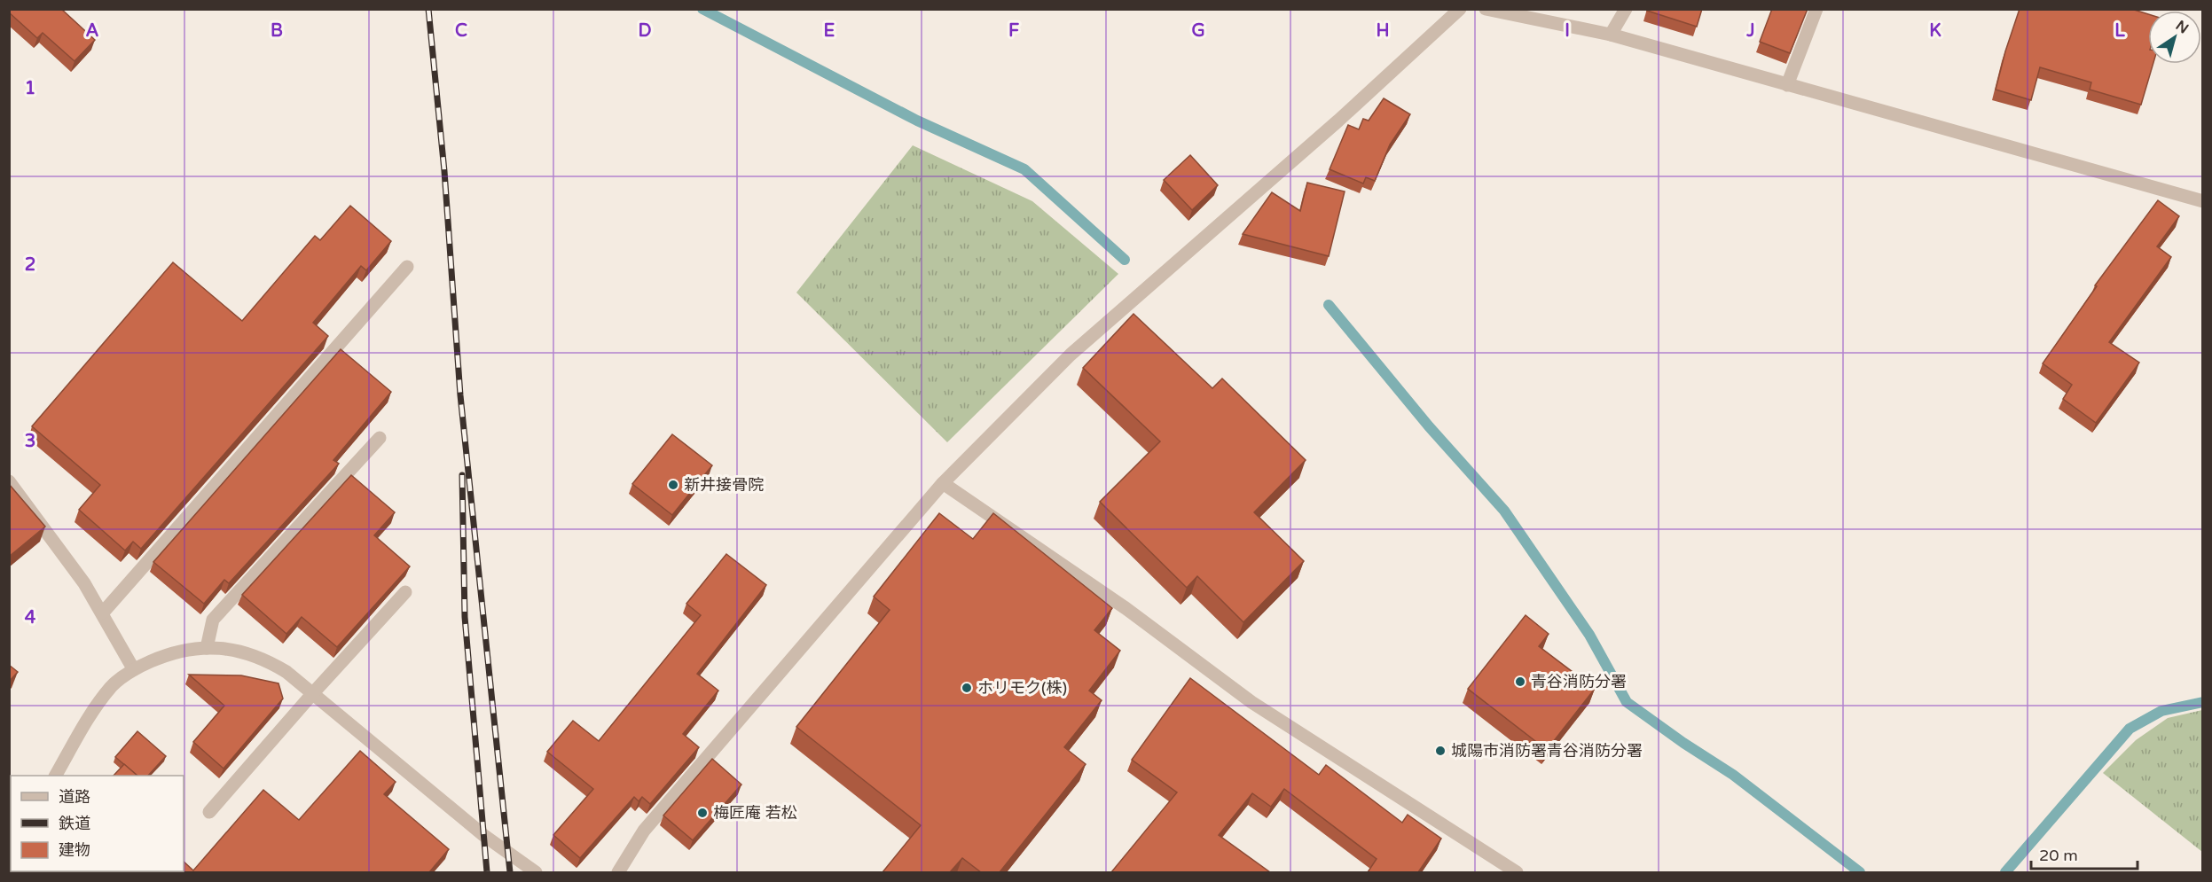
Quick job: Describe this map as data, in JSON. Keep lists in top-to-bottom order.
{
  "places": [
    "新井接骨院",
    "青谷消防分署",
    "ホリモク(株)",
    "城陽市消防署青谷消防分署",
    "梅匠庵 若松"
  ],
  "legend": ["道路", "鉄道", "建物"],
  "scale_bar": "20 m",
  "north": "top right",
  "grid": {
    "columns": [
      "A",
      "B",
      "C",
      "D",
      "E",
      "F",
      "G",
      "H",
      "I",
      "J",
      "K",
      "L"
    ],
    "rows": [
      "1",
      "2",
      "3",
      "4"
    ]
  }
}
